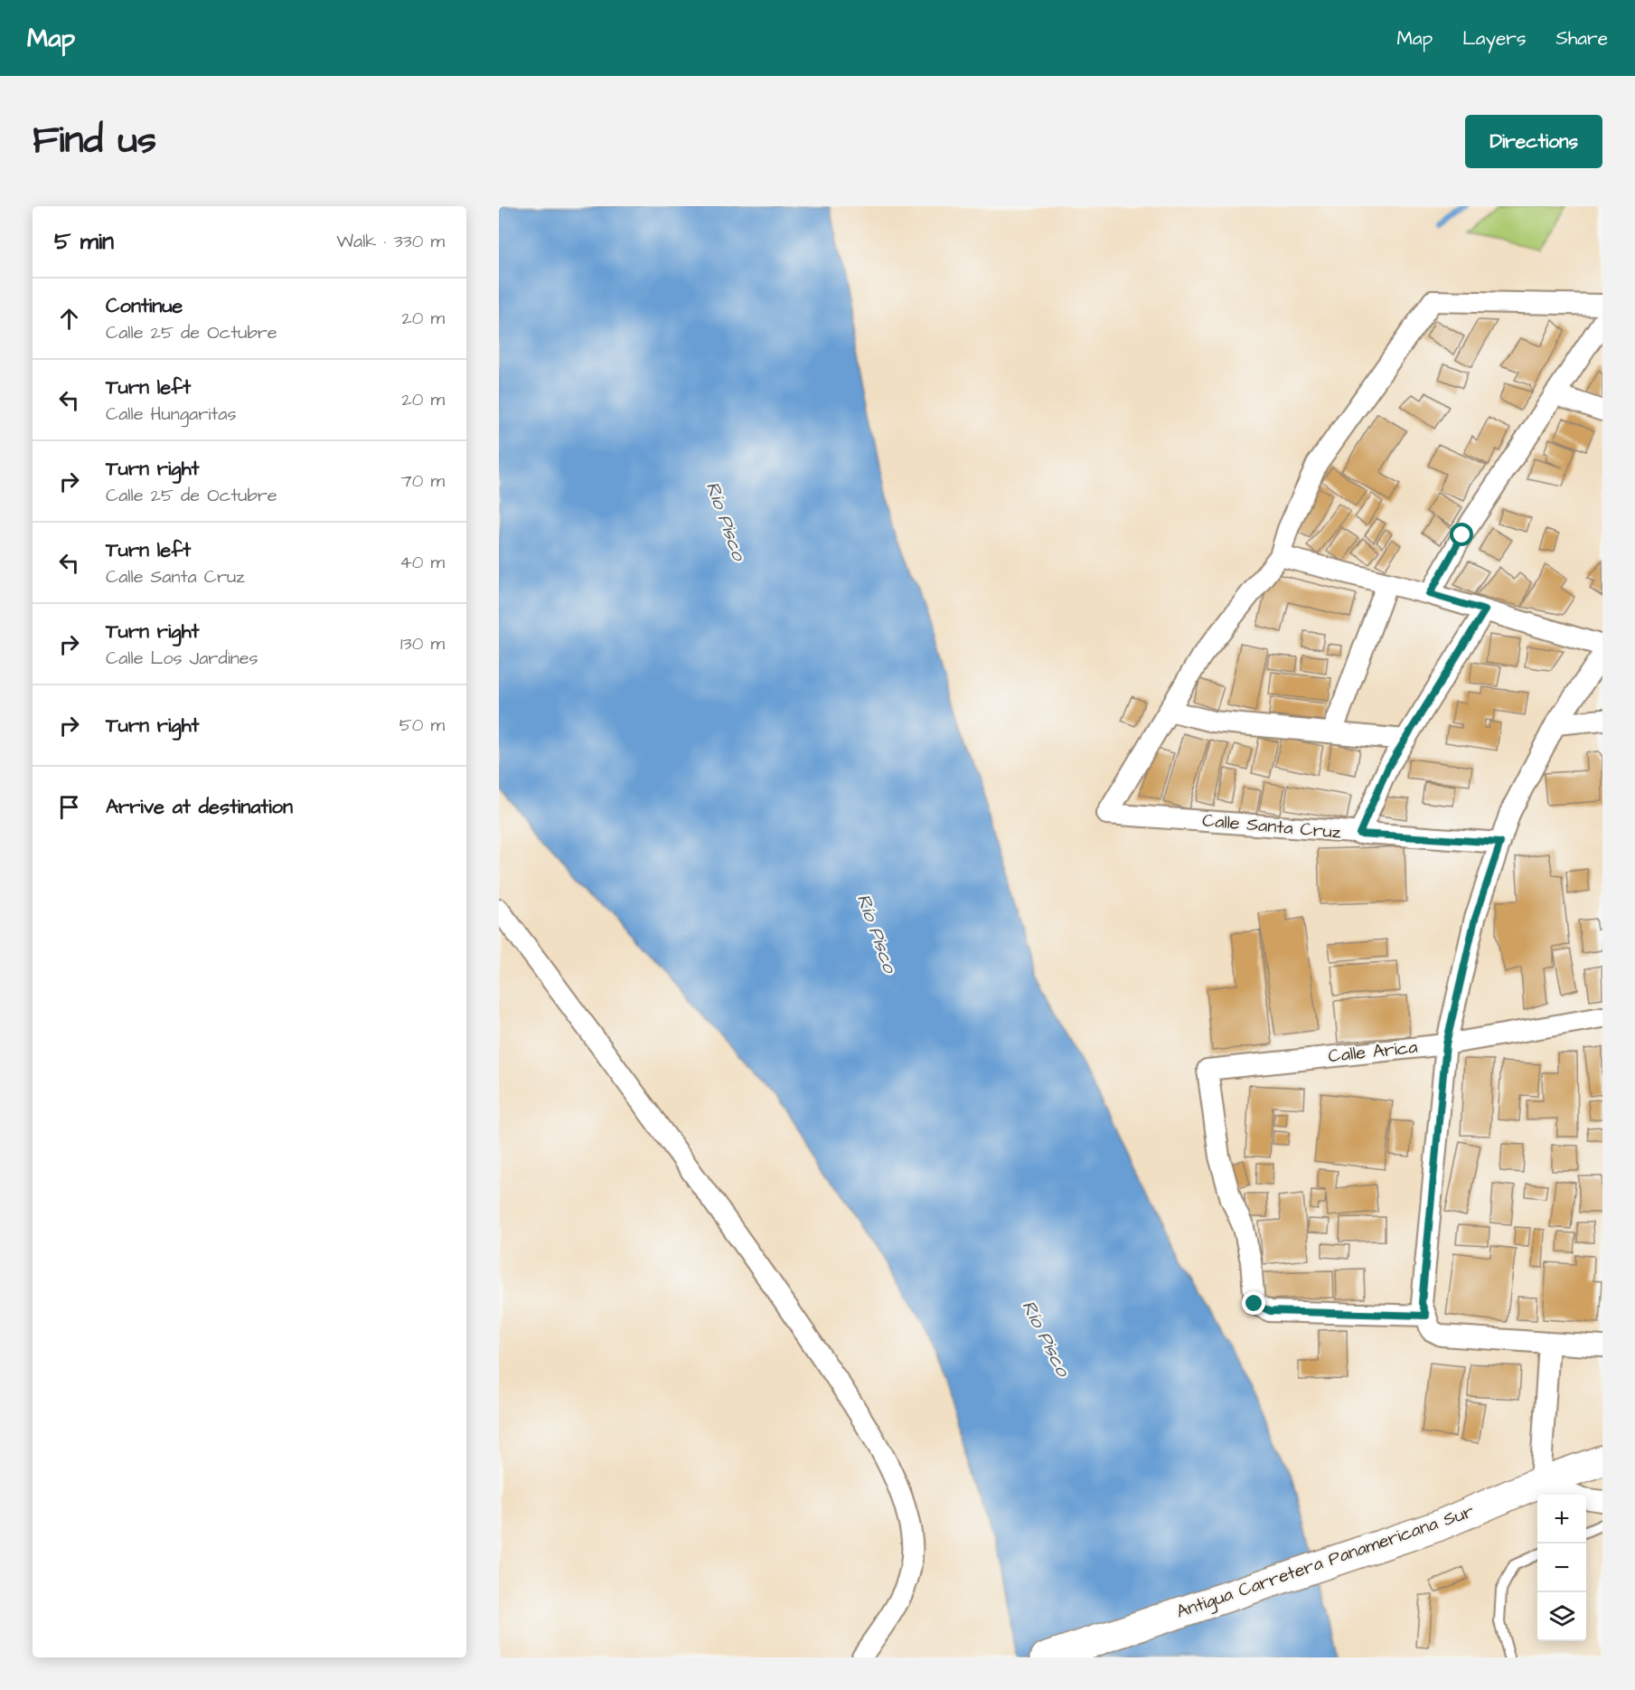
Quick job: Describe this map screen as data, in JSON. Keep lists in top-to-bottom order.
{
  "streets": {
    "highway": ["Antigua Carretera Panamericana Sur"],
    "street": ["Calle Santa Cruz", "Calle Arica"]
  },
  "water": ["Río Pisco"],
  "page": {
    "header": "Map",
    "nav": ["Map", "Layers", "Share"],
    "title": "Find us",
    "buttons": "Directions",
    "heading": ["5 min", "Walk · 330 m"],
    "list": [
      ["Continue", "Calle 25 de Octubre", "20 m"],
      ["Turn left", "Calle Hungaritas", "20 m"],
      ["Turn right", "Calle 25 de Octubre", "70 m"],
      ["Turn left", "Calle Santa Cruz", "40 m"],
      ["Turn right", "Calle Los Jardines", "130 m"],
      ["Turn right", "50 m"],
      "Arrive at destination"
    ],
    "map_buttons": ["+", "−"]
  }
}
